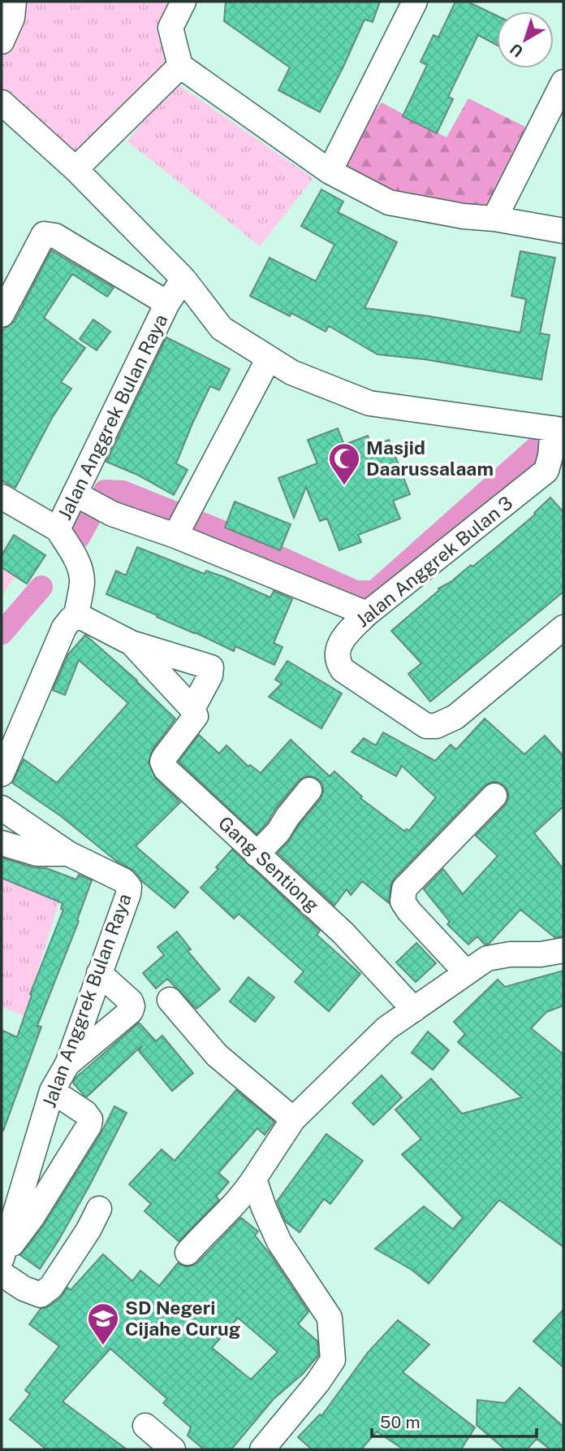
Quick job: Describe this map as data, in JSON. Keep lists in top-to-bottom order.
{
  "streets": {
    "street": ["Jalan Anggrek Bulan Raya", "Jalan Anggrek Bulan 3", "Gang Sentiong"]
  },
  "places": {
    "mosque": ["Masjid Daarussalaam"],
    "school or university": ["SD Negeri Cijahe Curug"]
  },
  "scale_bar": "50 m",
  "north": "bottom left"
}
